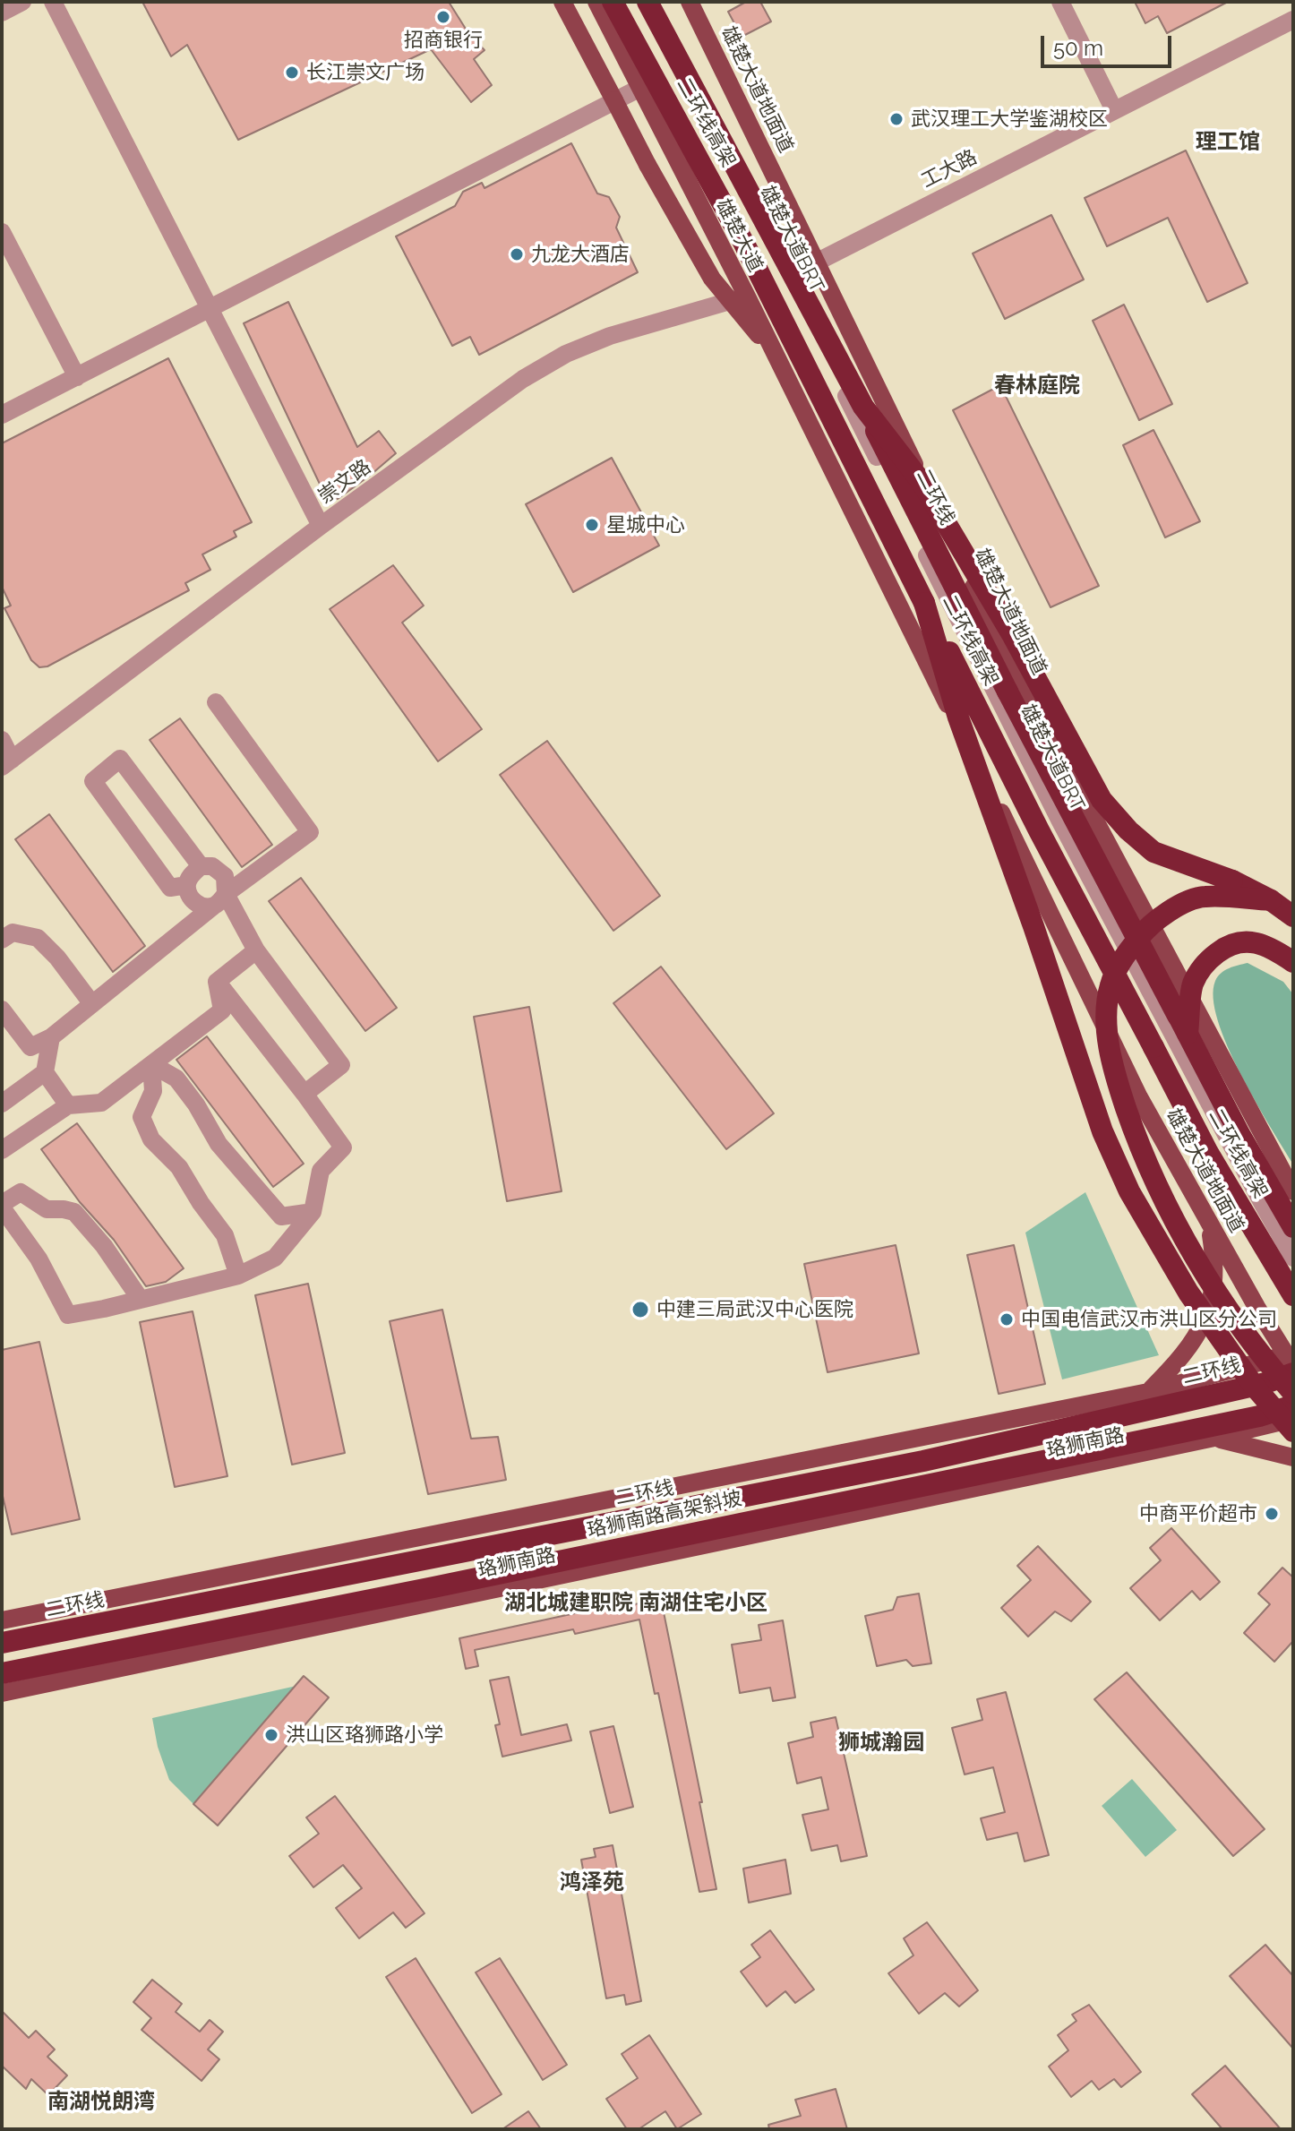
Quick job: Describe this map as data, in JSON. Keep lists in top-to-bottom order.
{
  "streets": {
    "highway": ["二环线高架", "二环线", "珞狮南路高架斜坡"],
    "main road": ["雄楚大道地面道", "雄楚大道", "珞狮南路"],
    "street": ["工大路", "雄楚大道BRT", "崇文路"]
  },
  "crossings": [
    ["雄楚大道地面道", "工大路"],
    ["雄楚大道地面道", "雄楚大道"],
    ["雄楚大道地面道", "崇文路"],
    ["雄楚大道地面道", "二环线"],
    ["雄楚大道地面道", "珞狮南路"],
    ["雄楚大道", "崇文路"],
    ["雄楚大道BRT", "二环线"],
    ["二环线", "珞狮南路"]
  ],
  "districts": [
    "理工馆",
    "春林庭院",
    "湖北城建职院 南湖住宅小区",
    "狮城瀚园",
    "鸿泽苑",
    "南湖悦朗湾"
  ],
  "places": [
    "招商银行",
    "长江崇文广场",
    "武汉理工大学鉴湖校区",
    "九龙大酒店",
    "星城中心",
    "中建三局武汉中心医院",
    "中国电信武汉市洪山区分公司",
    "中商平价超市",
    "洪山区珞狮路小学"
  ],
  "scale_bar": "50 m"
}
